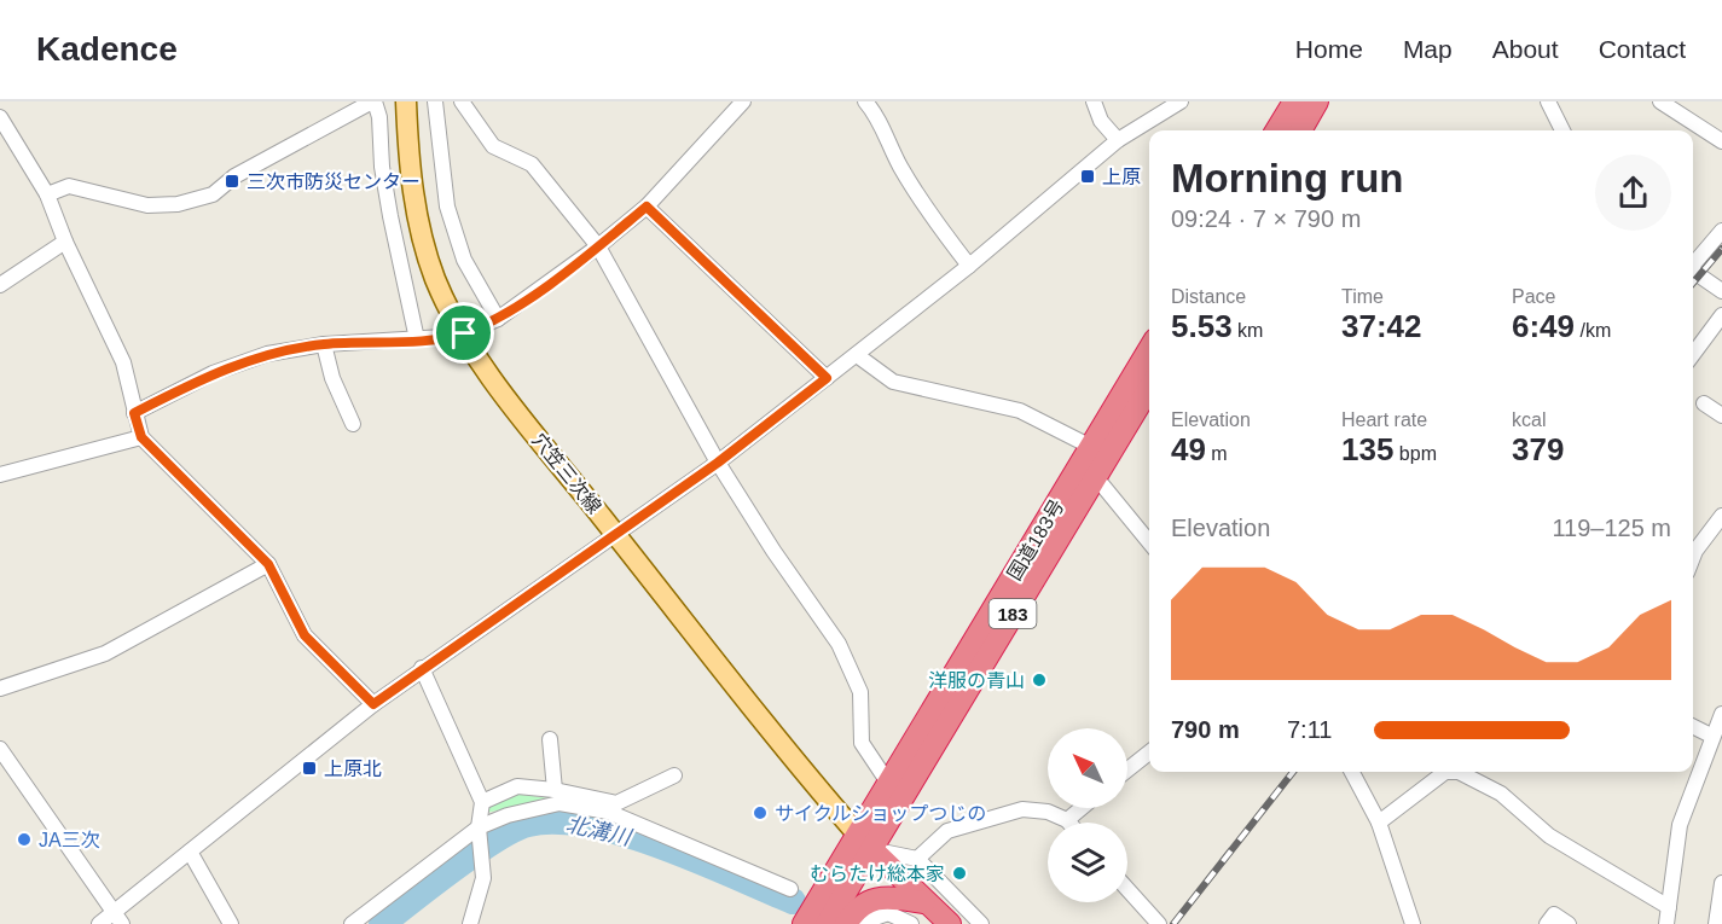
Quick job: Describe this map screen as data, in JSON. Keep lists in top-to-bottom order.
{
  "streets": {
    "highway": ["国道183号", "183"],
    "main road": ["穴笠三次線"]
  },
  "crossings": [
    ["穴笠三次線", "国道183号"]
  ],
  "water": ["北溝川"],
  "places": {
    "transit": ["上原", "三次市防災センター", "上原北"],
    "other": [
      "洋服の青山",
      "サイクルショップつじの",
      "JA三次",
      "むらたけ総本家"
    ]
  },
  "north": "top left",
  "page": {
    "header": "Kadence",
    "nav": [
      "Home",
      "Map",
      "About",
      "Contact"
    ],
    "heading": ["Morning run", "09:24 · 7 × 790 m"],
    "stats": [
      ["Distance", "5.53 km"],
      ["Time", "37:42"],
      ["Pace", "6:49 /km"],
      ["Elevation", "49 m"],
      ["Heart rate", "135 bpm"],
      ["kcal", "379"]
    ],
    "chart": ["Elevation", "119–125 m"],
    "list": [
      {
        "name": "790 m",
        "note": "7:11"
      }
    ]
  }
}
